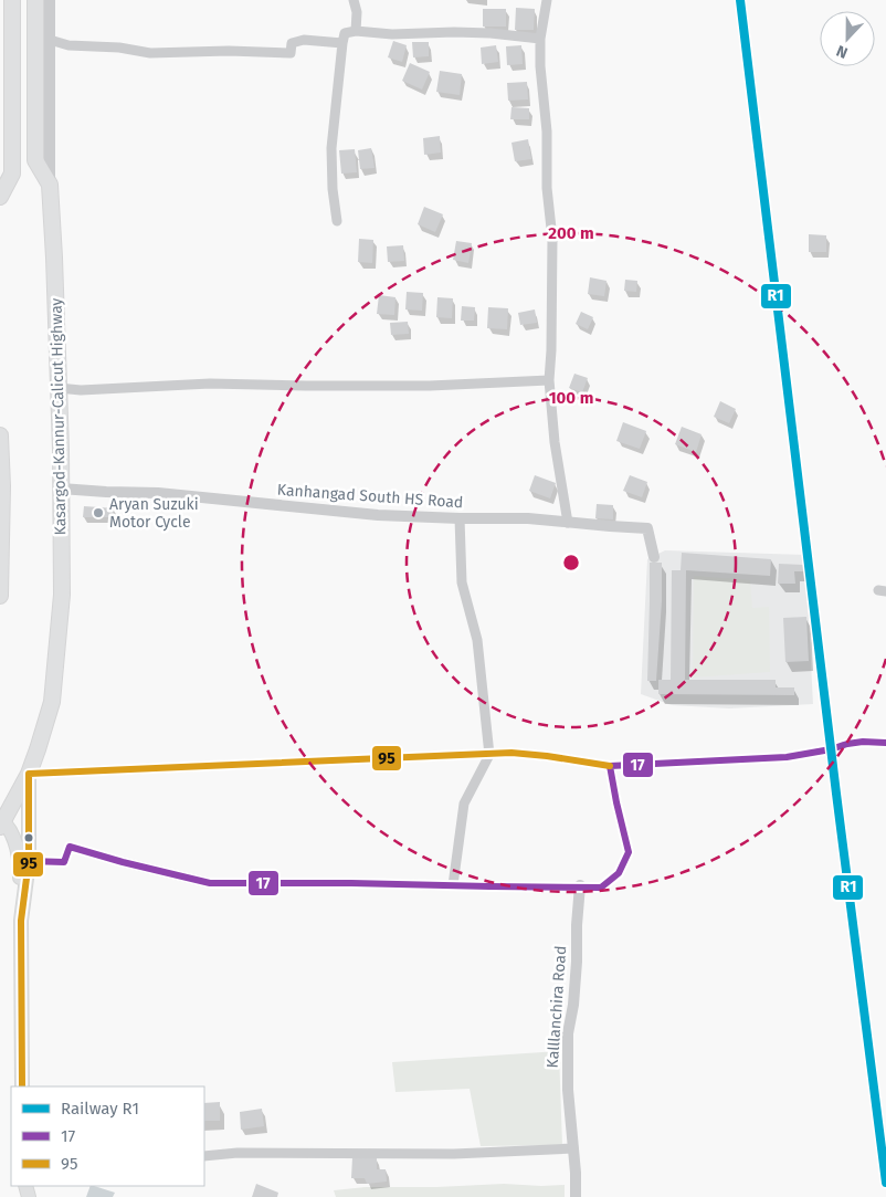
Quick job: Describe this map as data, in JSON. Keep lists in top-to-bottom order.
{
  "streets": {
    "highway": ["Kasargod-Kannur-Calicut Highway"],
    "street": ["Kanhangad South HS Road", "Kalllanchira Road"]
  },
  "crossings": [
    ["Kasargod-Kannur-Calicut Highway", "Kanhangad South HS Road"]
  ],
  "places": ["Aryan Suzuki Motor Cycle"],
  "lines": ["rail line R1", "transit line 17", "transit line 95"],
  "legend": ["Railway R1", "17", "95"],
  "north": "bottom",
  "rings": ["200 m", "100 m"]
}
